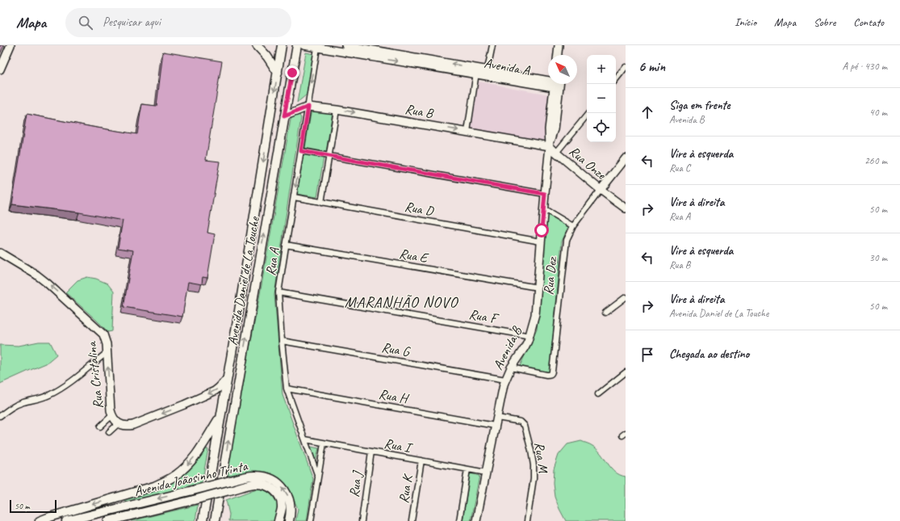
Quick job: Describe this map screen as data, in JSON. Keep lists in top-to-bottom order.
{
  "streets": {
    "main road": ["Avenida Daniel de La Touche", "Avenida Joãosinho Trinta"],
    "street": [
      "Avenida A",
      "Rua B",
      "Rua Onze",
      "Rua D",
      "Rua E",
      "Rua A",
      "Rua Dez",
      "Rua F",
      "Avenida B",
      "Rua G",
      "Rua Cristalina",
      "Rua H",
      "Rua I",
      "Rua M",
      "Rua J",
      "Rua K"
    ]
  },
  "crossings": [
    ["Avenida A", "Rua A"],
    ["Rua B", "Rua Onze"],
    ["Rua B", "Rua A"],
    ["Rua B", "Avenida Daniel de La Touche"],
    ["Rua B", "Avenida B"],
    ["Rua Onze", "Rua Dez"],
    ["Rua Onze", "Avenida B"],
    ["Rua D", "Rua A"],
    ["Rua D", "Avenida B"],
    ["Rua E", "Rua A"],
    ["Rua E", "Avenida B"],
    ["Rua A", "Rua F"],
    ["Rua A", "Rua G"],
    ["Rua A", "Rua H"],
    ["Rua A", "Rua I"],
    ["Rua Dez", "Avenida B"],
    ["Avenida Daniel de La Touche", "Rua Cristalina"],
    ["Rua F", "Avenida B"],
    ["Avenida B", "Rua G"],
    ["Avenida B", "Rua H"],
    ["Avenida B", "Rua I"],
    ["Avenida B", "Rua M"],
    ["Rua I", "Rua J"],
    ["Rua I", "Rua K"]
  ],
  "one_way": ["Avenida Joãosinho Trinta"],
  "districts": ["MARANHÃO NOVO"],
  "scale_bar": "50 m",
  "north": "top left",
  "page": {
    "header": "Mapa",
    "search": "Pesquisar aqui",
    "nav": [
      "Início",
      "Mapa",
      "Sobre",
      "Contato"
    ],
    "heading": ["6 min", "A pé · 430 m"],
    "map_buttons": ["+", "−"],
    "list": [
      ["Siga em frente", "Avenida B", "40 m"],
      ["Vire à esquerda", "Rua C", "260 m"],
      ["Vire à direita", "Rua A", "50 m"],
      ["Vire à esquerda", "Rua B", "30 m"],
      ["Vire à direita", "Avenida Daniel de La Touche", "50 m"],
      "Chegada ao destino"
    ],
    "scale": "50 m"
  }
}
